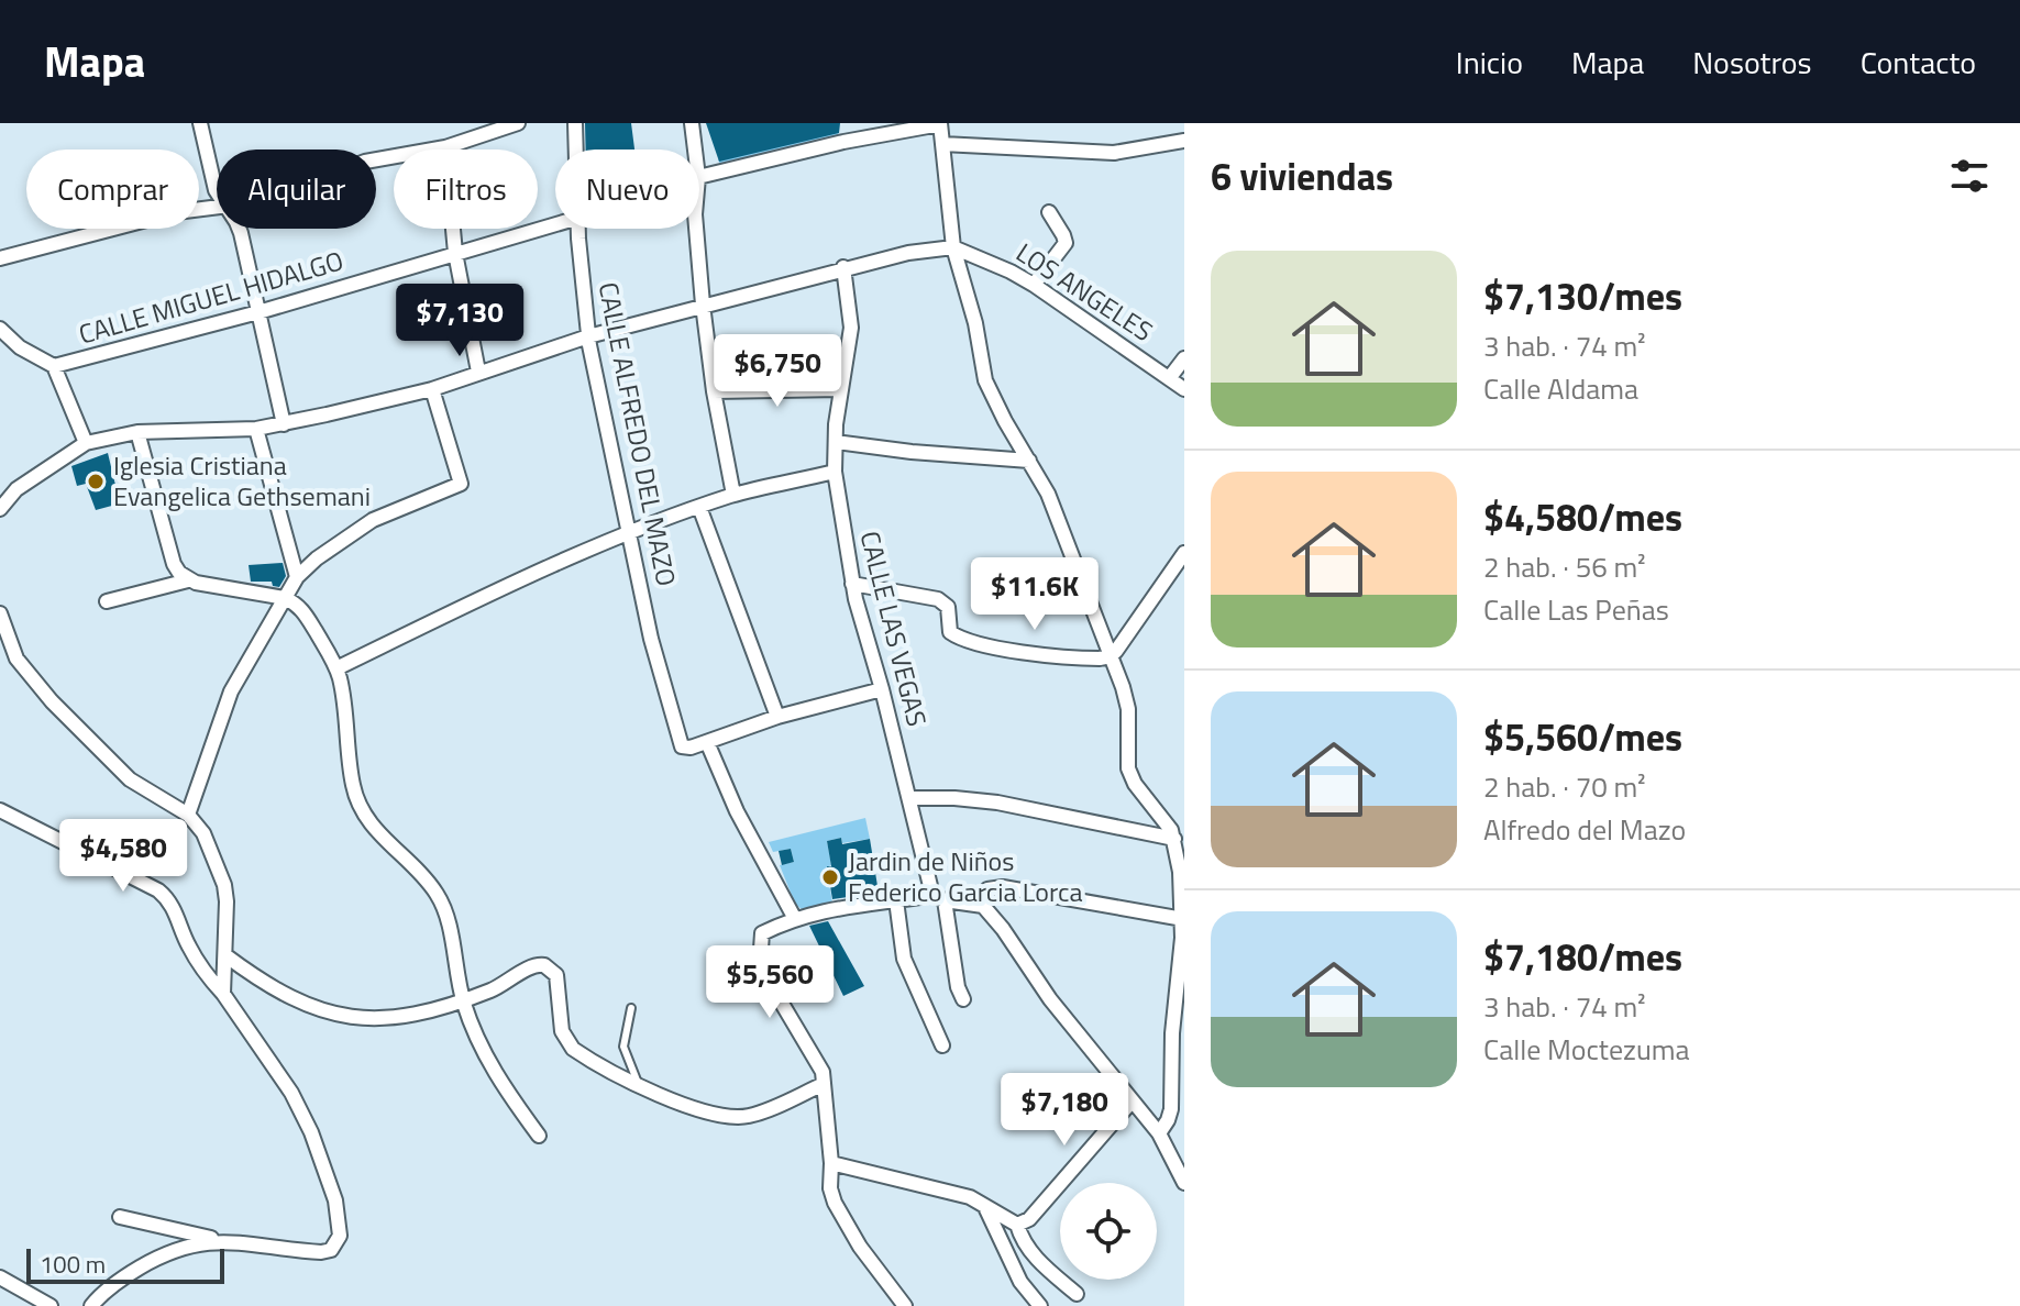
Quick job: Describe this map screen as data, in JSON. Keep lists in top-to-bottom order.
{
  "streets": {
    "street": [
      "LOS ANGELES",
      "CALLE MIGUEL HIDALGO",
      "CALLE ALFREDO DEL MAZO",
      "CALLE LAS VEGAS"
    ]
  },
  "places": ["Iglesia Cristiana Evangelica Gethsemani", "Jardin de Niños Federico Garcia Lorca"],
  "scale_bar": "100 m",
  "page": {
    "header": "Mapa",
    "nav": [
      "Inicio",
      "Mapa",
      "Nosotros",
      "Contacto"
    ],
    "heading": "6 viviendas",
    "chip": [
      "Comprar",
      "Alquilar",
      "Filtros",
      "Nuevo"
    ],
    "list": [
      {
        "name": "$7,130/mes",
        "note": "3 hab. · 74 m² · Calle Aldama"
      },
      {
        "name": "$4,580/mes",
        "note": "2 hab. · 56 m² · Calle Las Peñas"
      },
      {
        "name": "$5,560/mes",
        "note": "2 hab. · 70 m² · Alfredo del Mazo"
      },
      {
        "name": "$7,180/mes",
        "note": "3 hab. · 74 m² · Calle Moctezuma"
      }
    ],
    "price": [
      "$7,130",
      "$6,750",
      "$11.6K",
      "$4,580",
      "$5,560",
      "$7,180"
    ],
    "scale": "100 m"
  }
}
